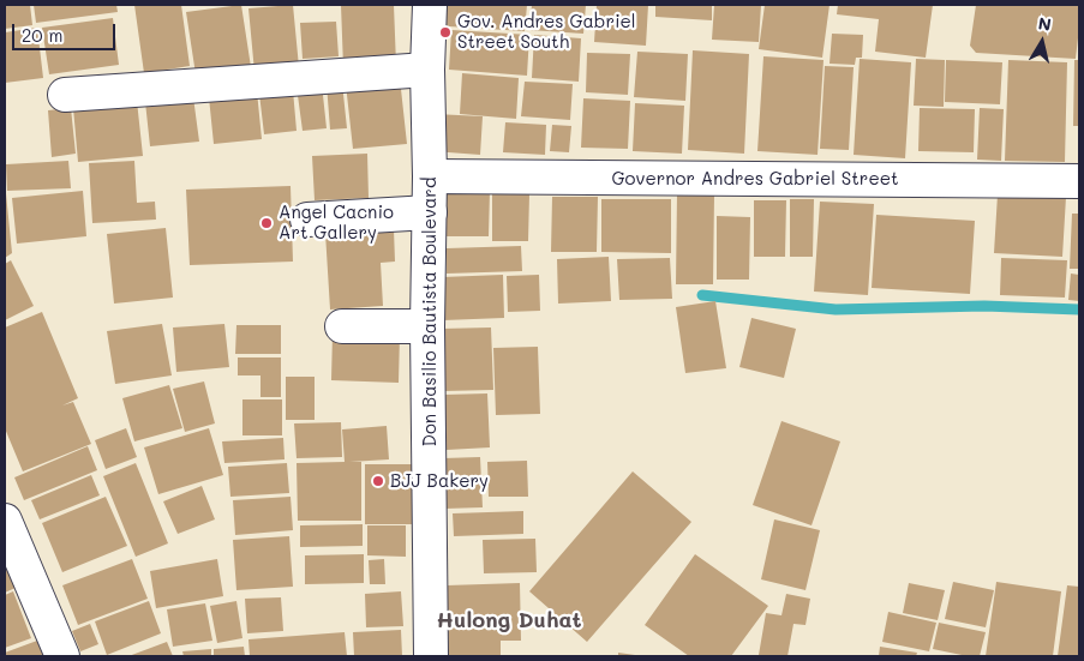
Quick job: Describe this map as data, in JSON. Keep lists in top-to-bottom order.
{
  "streets": {
    "street": ["Governor Andres Gabriel Street", "Don Basilio Bautista Boulevard"]
  },
  "crossings": [
    ["Governor Andres Gabriel Street", "Don Basilio Bautista Boulevard"]
  ],
  "districts": ["Hulong Duhat"],
  "places": ["Gov. Andres Gabriel Street South", "Angel Cacnio Art Gallery", "BJJ Bakery"],
  "scale_bar": "20 m",
  "north": "top"
}
